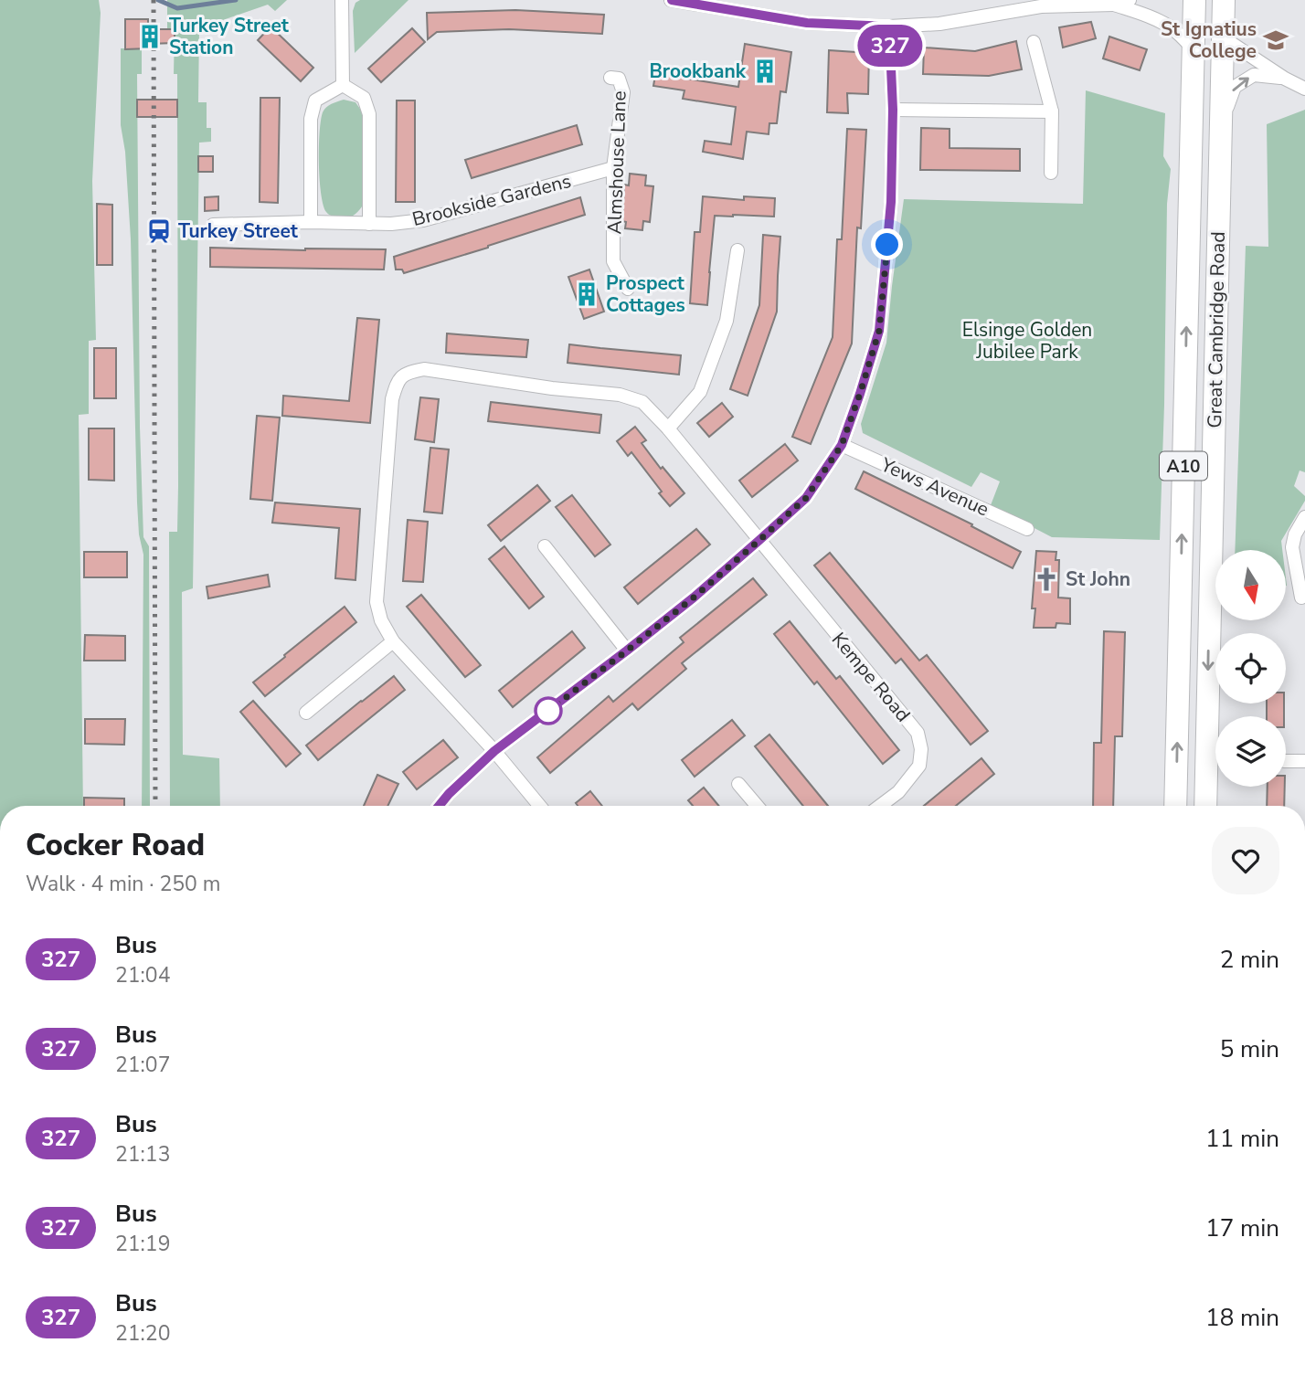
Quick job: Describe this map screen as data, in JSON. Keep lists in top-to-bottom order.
{
  "streets": {
    "highway": ["Great Cambridge Road", "A10"],
    "street": [
      "Almshouse Lane",
      "Brookside Gardens",
      "Yews Avenue",
      "Kempe Road"
    ]
  },
  "crossings": [
    ["Almshouse Lane", "Brookside Gardens"]
  ],
  "parks": ["Elsinge Golden Jubilee Park"],
  "places": {
    "building": ["Turkey Street Station", "Brookbank", "Prospect Cottages"],
    "school or university": ["St Ignatius College"],
    "station": ["Turkey Street"],
    "church": ["St John"]
  },
  "lines": ["bus line 327"],
  "north": "bottom",
  "page": {
    "on_map": "327",
    "heading": ["Cocker Road", "Walk · 4 min · 250 m"],
    "list": [
      {
        "mark": "327",
        "name": "Bus",
        "note": "21:04",
        "value": "2 min"
      },
      {
        "mark": "327",
        "name": "Bus",
        "note": "21:07",
        "value": "5 min"
      },
      {
        "mark": "327",
        "name": "Bus",
        "note": "21:13",
        "value": "11 min"
      },
      {
        "mark": "327",
        "name": "Bus",
        "note": "21:19",
        "value": "17 min"
      },
      {
        "mark": "327",
        "name": "Bus",
        "note": "21:20",
        "value": "18 min"
      }
    ]
  }
}
